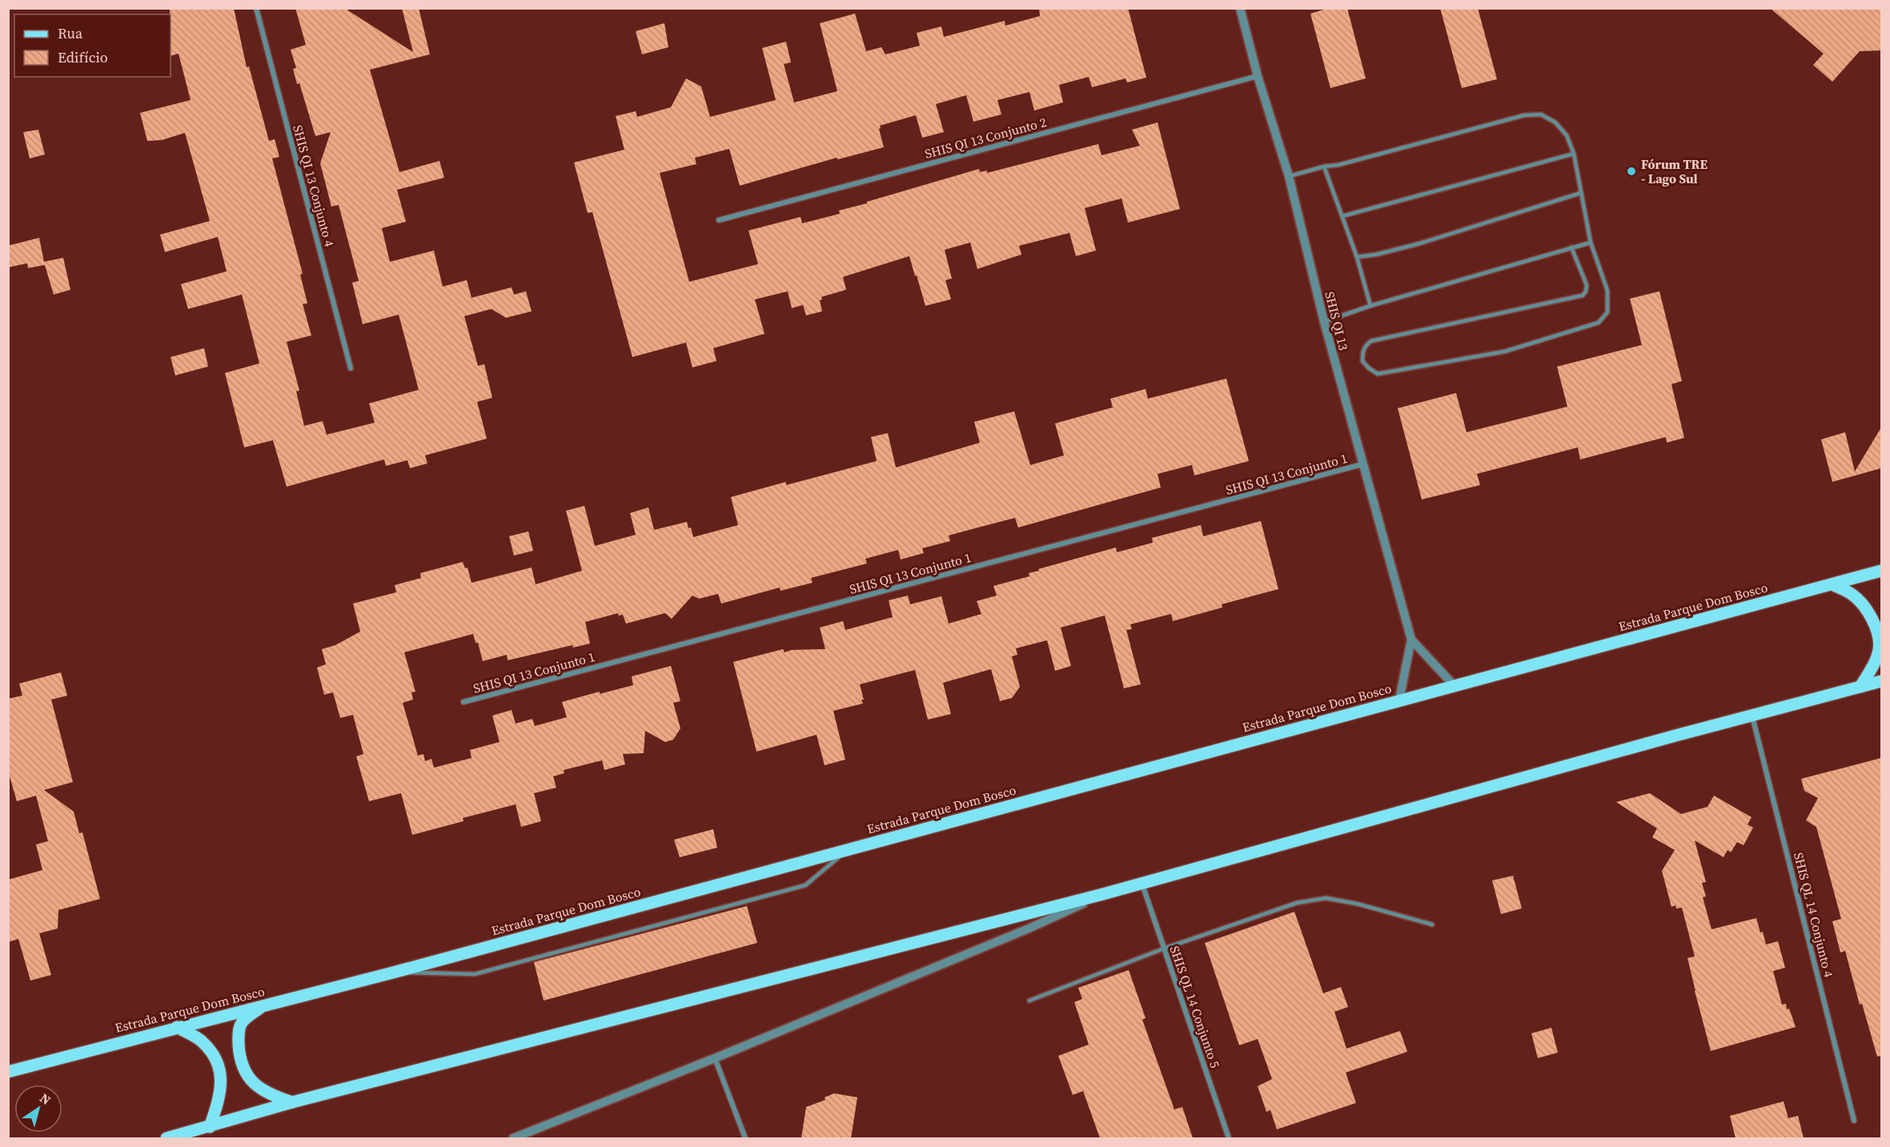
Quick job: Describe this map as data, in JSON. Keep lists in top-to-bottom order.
{
  "streets": {
    "main road": ["Estrada Parque Dom Bosco"],
    "street": [
      "SHIS QI 13 Conjunto 2",
      "SHIS QI 13 Conjunto 4",
      "SHIS QI 13",
      "SHIS QI 13 Conjunto 1",
      "SHIS QL 14 Conjunto 4",
      "SHIS QL 14 Conjunto 5"
    ]
  },
  "crossings": [
    ["SHIS QI 13 Conjunto 2", "SHIS QI 13"],
    ["SHIS QI 13", "SHIS QI 13 Conjunto 1"],
    ["SHIS QI 13", "Estrada Parque Dom Bosco"]
  ],
  "places": ["Fórum TRE - Lago Sul"],
  "legend": ["Rua", "Edifício"],
  "north": "top right"
}
